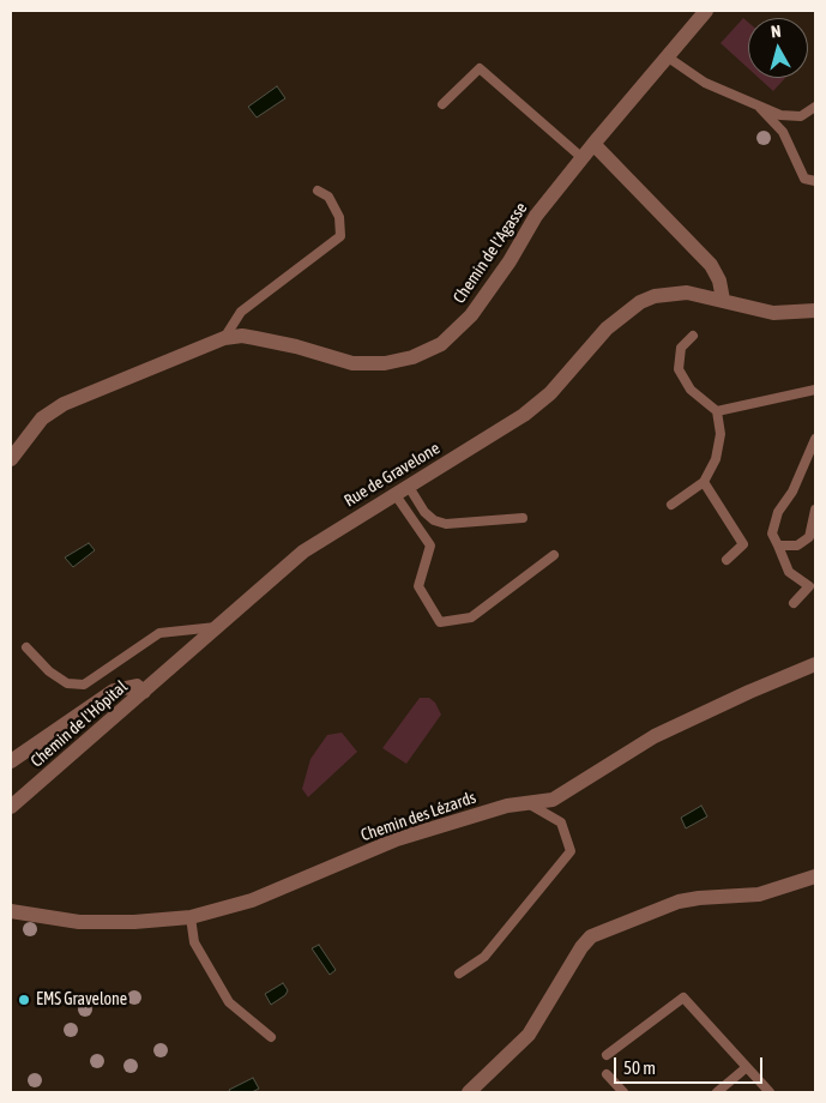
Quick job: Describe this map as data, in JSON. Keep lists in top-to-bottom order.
{
  "streets": {
    "street": [
      "Chemin de l'Agasse",
      "Rue de Gravelone",
      "Chemin de l'Hôpital",
      "Chemin des Lézards"
    ]
  },
  "crossings": [
    ["Rue de Gravelone", "Chemin de l'Hôpital"]
  ],
  "places": ["EMS Gravelone"],
  "scale_bar": "50 m",
  "north": "top"
}
